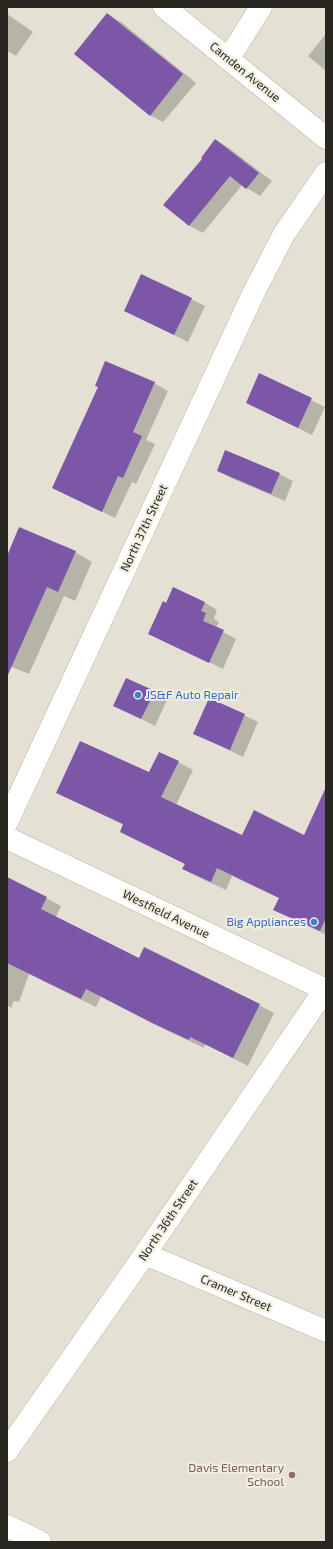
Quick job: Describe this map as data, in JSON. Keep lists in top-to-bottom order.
{
  "streets": {
    "street": [
      "Camden Avenue",
      "North 37th Street",
      "Westfield Avenue",
      "North 36th Street",
      "Cramer Street"
    ]
  },
  "crossings": [
    ["Westfield Avenue", "North 36th Street"],
    ["North 36th Street", "Cramer Street"]
  ],
  "places": ["JS&F Auto Repair", "Big Appliances", "Davis Elementary School"]
}
